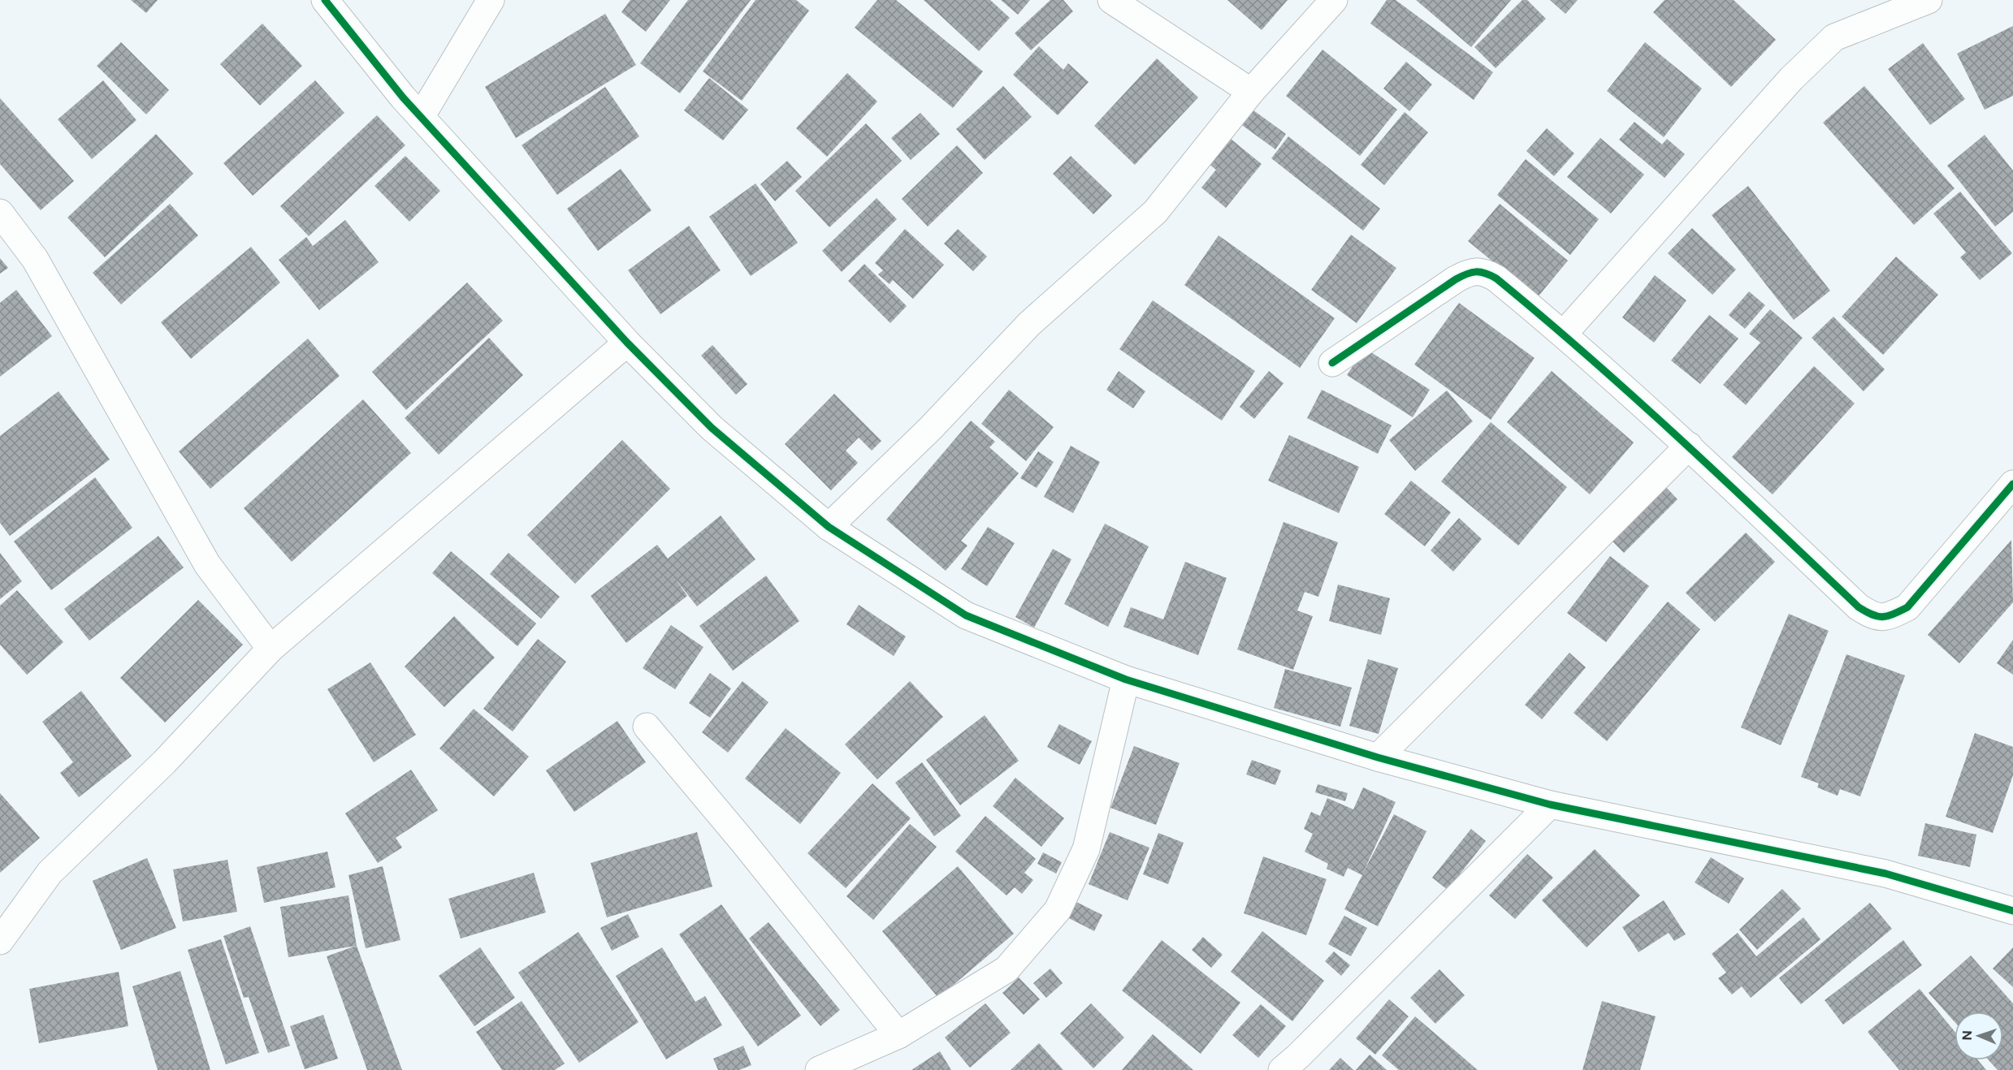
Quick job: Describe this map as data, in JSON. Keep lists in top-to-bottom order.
{
  "north": "left"
}
